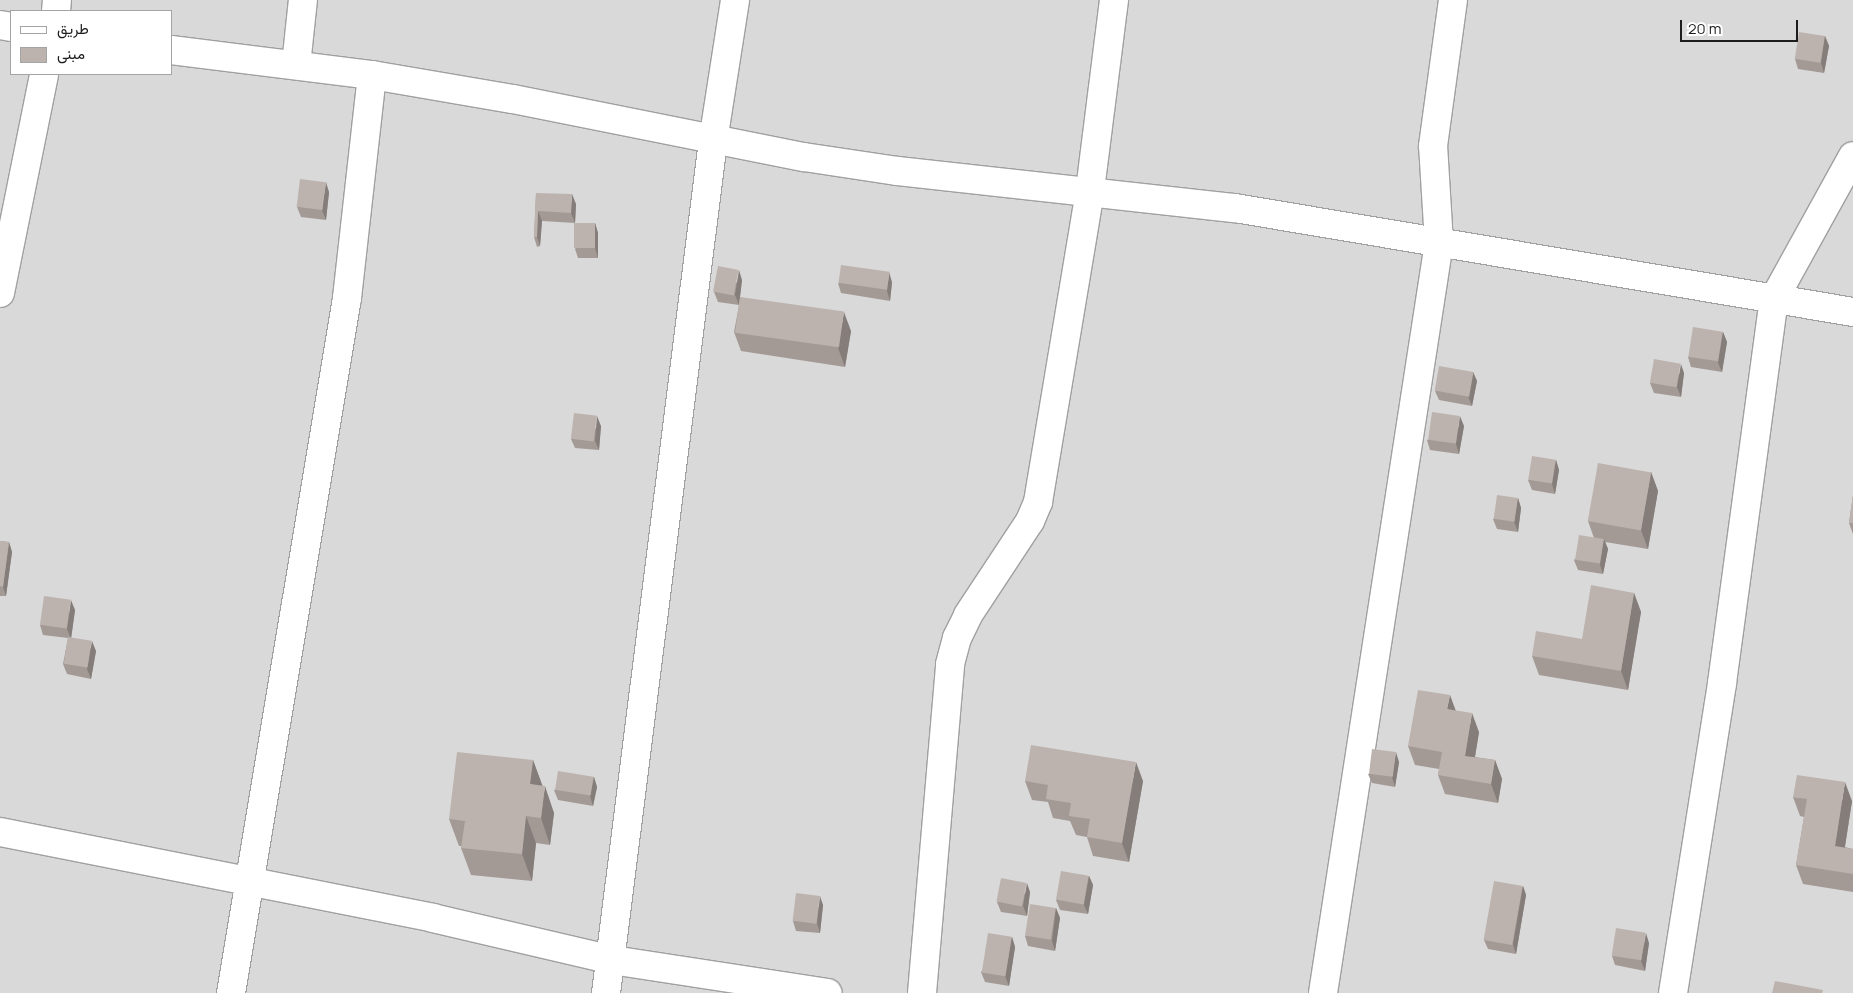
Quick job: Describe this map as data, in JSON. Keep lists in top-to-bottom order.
{
  "legend": ["طريق", "مبنى"],
  "scale_bar": "20 m"
}
